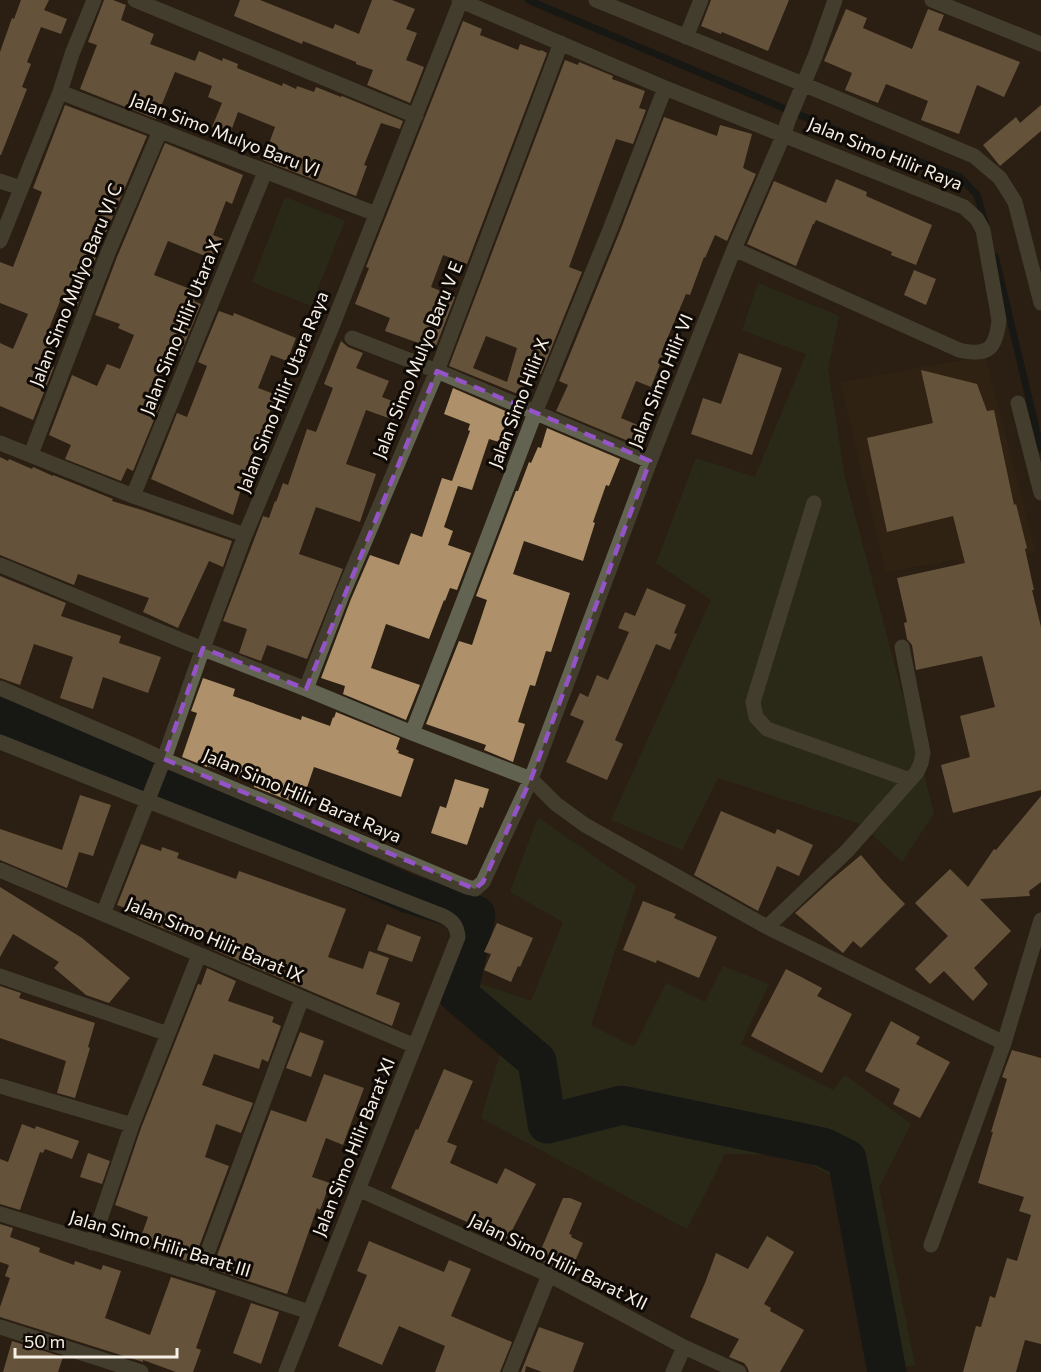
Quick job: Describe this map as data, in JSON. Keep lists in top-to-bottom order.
{
  "streets": {
    "street": [
      "Jalan Simo Mulyo Baru VI",
      "Jalan Simo Hilir Raya",
      "Jalan Simo Mulyo Baru VI C",
      "Jalan Simo Hilir Utara X",
      "Jalan Simo Mulyo Baru V E",
      "Jalan Simo Hilir VI",
      "Jalan Simo Hilir Utara Raya",
      "Jalan Simo Hilir X",
      "Jalan Simo Hilir Barat Raya",
      "Jalan Simo Hilir Barat IX",
      "Jalan Simo Hilir Barat XI",
      "Jalan Simo Hilir Barat III",
      "Jalan Simo Hilir Barat XII"
    ]
  },
  "crossings": [
    ["Jalan Simo Mulyo Baru VI", "Jalan Simo Mulyo Baru VI C"],
    ["Jalan Simo Mulyo Baru VI", "Jalan Simo Hilir Utara X"],
    ["Jalan Simo Mulyo Baru VI", "Jalan Simo Hilir Utara Raya"],
    ["Jalan Simo Hilir Raya", "Jalan Simo Mulyo Baru V E"],
    ["Jalan Simo Hilir Raya", "Jalan Simo Hilir VI"],
    ["Jalan Simo Hilir Raya", "Jalan Simo Hilir Utara Raya"],
    ["Jalan Simo Hilir Raya", "Jalan Simo Hilir X"],
    ["Jalan Simo Hilir VI", "Jalan Simo Hilir Barat Raya"],
    ["Jalan Simo Hilir Utara Raya", "Jalan Simo Hilir Barat Raya"],
    ["Jalan Simo Hilir Utara Raya", "Jalan Simo Hilir Barat IX"],
    ["Jalan Simo Hilir Utara Raya", "Jalan Simo Hilir Barat XI"],
    ["Jalan Simo Hilir Barat IX", "Jalan Simo Hilir Barat XI"],
    ["Jalan Simo Hilir Barat XI", "Jalan Simo Hilir Barat III"],
    ["Jalan Simo Hilir Barat XI", "Jalan Simo Hilir Barat XII"]
  ],
  "scale_bar": "50 m"
}
